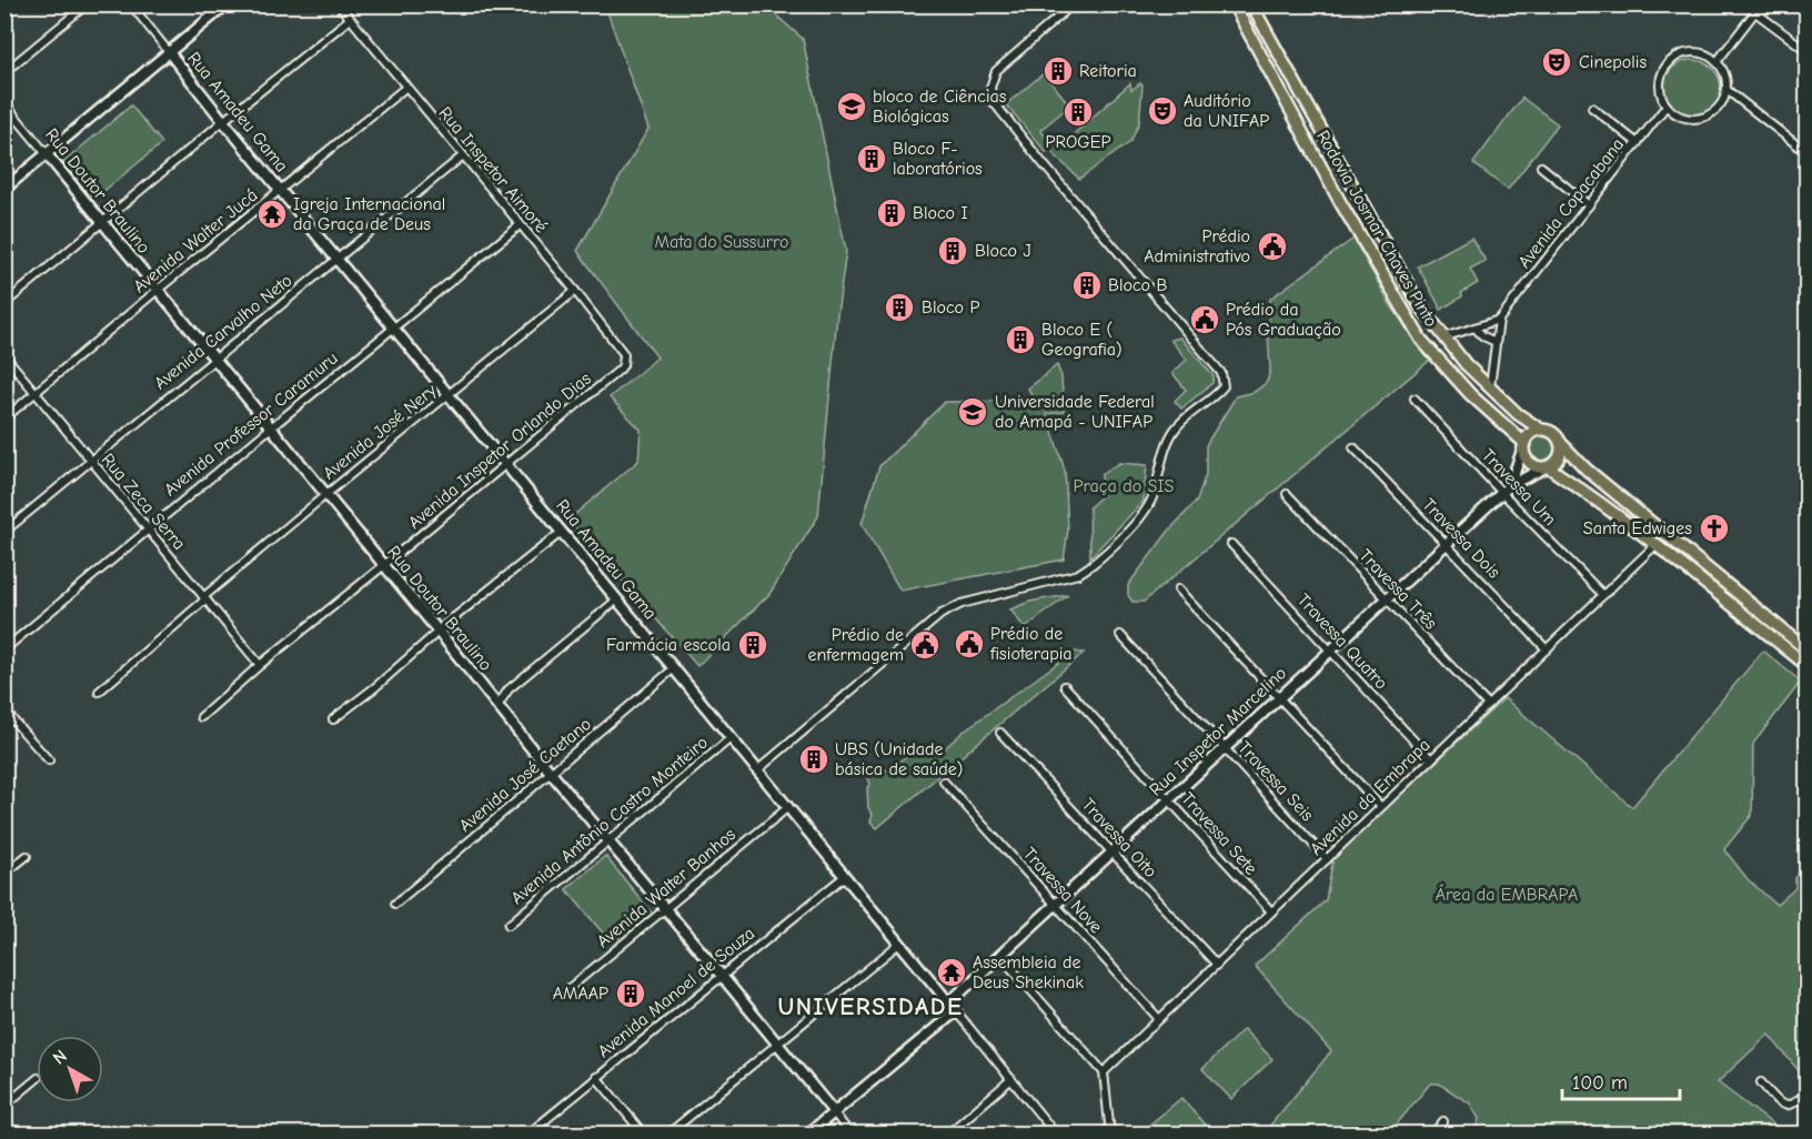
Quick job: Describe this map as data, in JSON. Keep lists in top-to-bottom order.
{
  "streets": {
    "main road": ["Rodovia Josmar Chaves Pinto"],
    "street": [
      "Rua Amadeu Gama",
      "Rua Inspetor Aimoré",
      "Rua Doutor Braulino",
      "Avenida Copacabana",
      "Avenida Walter Jucá",
      "Avenida Carvalho Neto",
      "Avenida Professor Caramuru",
      "Avenida José Nery",
      "Avenida Inspetor Orlando Dias",
      "Travessa Um",
      "Rua Zeca Serra",
      "Travessa Dois",
      "Travessa Três",
      "Travessa Quatro",
      "Rua Inspetor Marcelino",
      "Avenida José Caetano",
      "Travessa Seis",
      "Avenida da Embrapa",
      "Avenida Antônio Castro Monteiro",
      "Travessa Sete",
      "Travessa Oito",
      "Avenida Walter Banhos",
      "Travessa Nove",
      "Avenida Manoel de Souza"
    ]
  },
  "crossings": [
    ["Rua Amadeu Gama", "Avenida Walter Jucá"],
    ["Rua Amadeu Gama", "Avenida Carvalho Neto"],
    ["Rua Amadeu Gama", "Avenida Professor Caramuru"],
    ["Rua Amadeu Gama", "Avenida José Nery"],
    ["Rua Amadeu Gama", "Avenida Inspetor Orlando Dias"],
    ["Rua Amadeu Gama", "Rua Inspetor Marcelino"],
    ["Rua Amadeu Gama", "Avenida José Caetano"],
    ["Rua Amadeu Gama", "Avenida Antônio Castro Monteiro"],
    ["Rua Amadeu Gama", "Avenida Walter Banhos"],
    ["Rua Amadeu Gama", "Avenida Manoel de Souza"],
    ["Rua Inspetor Aimoré", "Avenida Walter Jucá"],
    ["Rua Inspetor Aimoré", "Avenida Carvalho Neto"],
    ["Rua Inspetor Aimoré", "Avenida Professor Caramuru"],
    ["Rua Inspetor Aimoré", "Avenida José Nery"],
    ["Rua Inspetor Aimoré", "Avenida Inspetor Orlando Dias"],
    ["Rua Doutor Braulino", "Avenida Walter Jucá"],
    ["Rua Doutor Braulino", "Avenida Carvalho Neto"],
    ["Rua Doutor Braulino", "Avenida Professor Caramuru"],
    ["Rua Doutor Braulino", "Avenida José Nery"],
    ["Rua Doutor Braulino", "Avenida Inspetor Orlando Dias"],
    ["Rua Doutor Braulino", "Avenida José Caetano"],
    ["Rua Doutor Braulino", "Avenida Antônio Castro Monteiro"],
    ["Rua Doutor Braulino", "Avenida Walter Banhos"],
    ["Rua Doutor Braulino", "Avenida Manoel de Souza"],
    ["Avenida Copacabana", "Rodovia Josmar Chaves Pinto"],
    ["Rodovia Josmar Chaves Pinto", "Rua Inspetor Marcelino"],
    ["Rodovia Josmar Chaves Pinto", "Avenida da Embrapa"],
    ["Avenida Walter Jucá", "Rua Zeca Serra"],
    ["Avenida Carvalho Neto", "Rua Zeca Serra"],
    ["Avenida Professor Caramuru", "Rua Zeca Serra"],
    ["Avenida José Nery", "Rua Zeca Serra"],
    ["Avenida Inspetor Orlando Dias", "Rua Zeca Serra"],
    ["Travessa Um", "Rua Inspetor Marcelino"],
    ["Travessa Um", "Avenida da Embrapa"],
    ["Travessa Dois", "Rua Inspetor Marcelino"],
    ["Travessa Dois", "Avenida da Embrapa"],
    ["Travessa Três", "Rua Inspetor Marcelino"],
    ["Travessa Três", "Avenida da Embrapa"],
    ["Travessa Quatro", "Rua Inspetor Marcelino"],
    ["Travessa Quatro", "Avenida da Embrapa"],
    ["Rua Inspetor Marcelino", "Travessa Seis"],
    ["Rua Inspetor Marcelino", "Travessa Sete"],
    ["Rua Inspetor Marcelino", "Travessa Oito"],
    ["Rua Inspetor Marcelino", "Travessa Nove"],
    ["Travessa Seis", "Avenida da Embrapa"],
    ["Avenida da Embrapa", "Travessa Sete"],
    ["Avenida da Embrapa", "Travessa Oito"],
    ["Avenida da Embrapa", "Travessa Nove"]
  ],
  "districts": ["UNIVERSIDADE"],
  "parks": ["Mata do Sussurro", "Praça do SIS", "Área da EMBRAPA"],
  "places": {
    "theatre": ["Cinepolis", "Auditório da UNIFAP"],
    "building": [
      "Reitoria",
      "PROGEP",
      "Bloco F- laboratórios",
      "Bloco I",
      "Bloco J",
      "Bloco B",
      "Bloco P",
      "Bloco E ( Geografia)",
      "Farmácia escola",
      "UBS (Unidade básica de saúde)",
      "AMAAP"
    ],
    "school or university": ["bloco de Ciências Biológicas", "Universidade Federal do Amapá - UNIFAP"],
    "temple": ["Igreja Internacional da Graça de Deus", "Assembleia de Deus Shekinak"],
    "public building": [
      "Prédio Administrativo",
      "Prédio da Pós Graduação",
      "Prédio de fisioterapia",
      "Prédio de enfermagem"
    ],
    "church": ["Santa Edwiges"]
  },
  "scale_bar": "100 m",
  "north": "top left"
}
